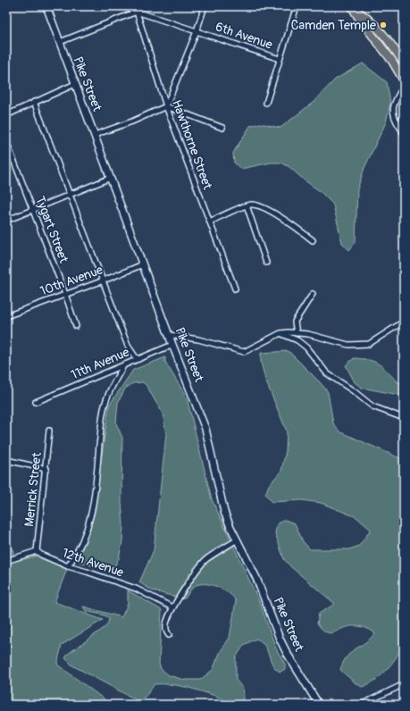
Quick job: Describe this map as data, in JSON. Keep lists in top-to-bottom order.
{
  "streets": {
    "main road": ["Pike Street"],
    "street": [
      "6th Avenue",
      "Hawthorne Street",
      "Tygart Street",
      "10th Avenue",
      "11th Avenue",
      "Merrick Street",
      "12th Avenue"
    ]
  },
  "crossings": [
    ["6th Avenue", "Hawthorne Street"],
    ["Pike Street", "10th Avenue"],
    ["Pike Street", "11th Avenue"],
    ["Tygart Street", "10th Avenue"],
    ["Merrick Street", "12th Avenue"]
  ],
  "places": ["Camden Temple"]
}
